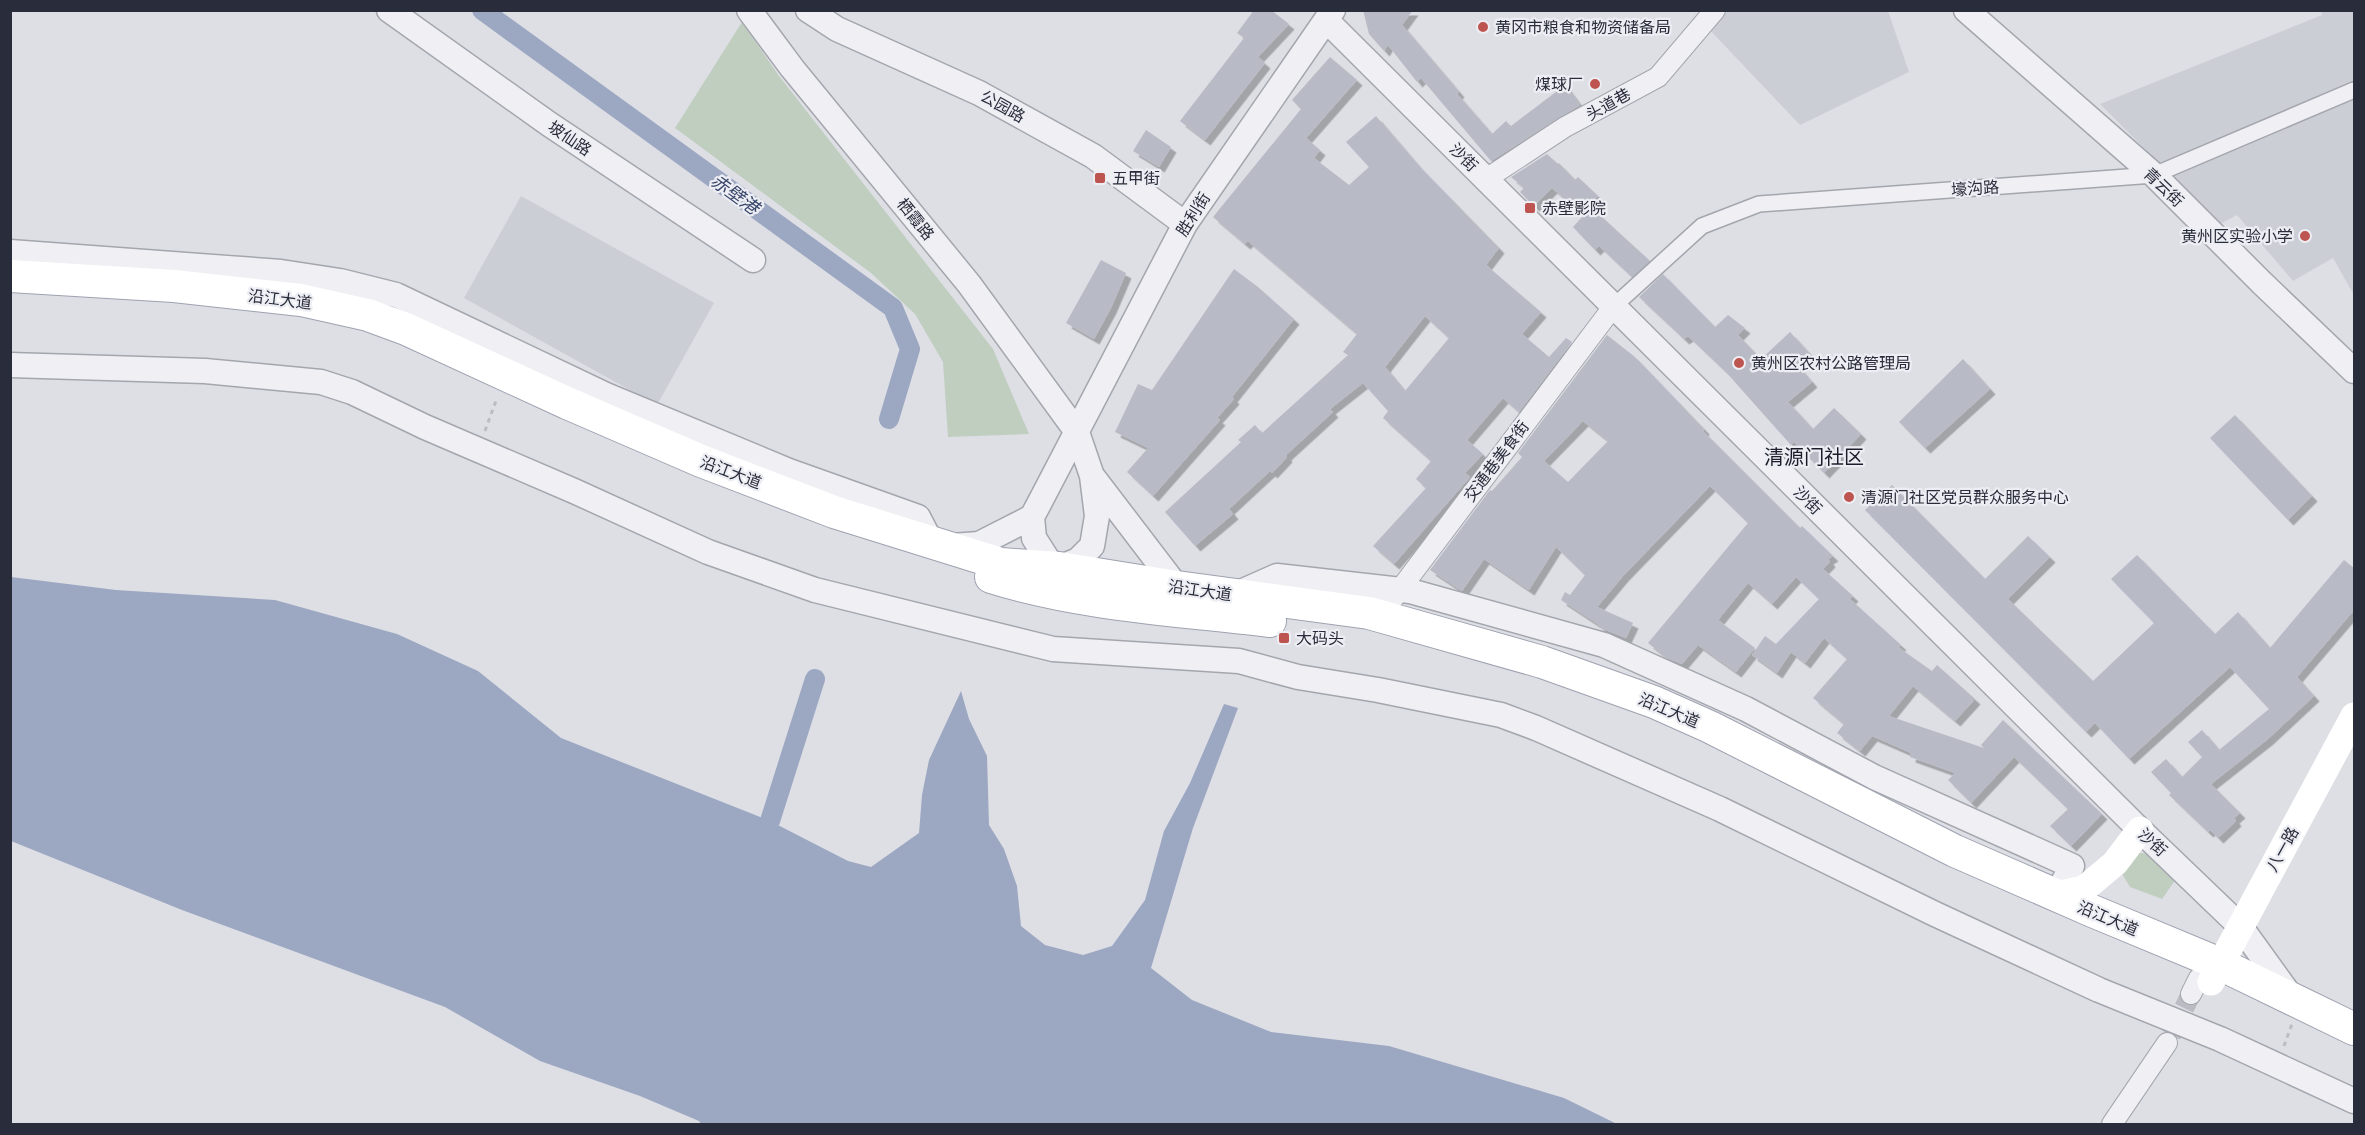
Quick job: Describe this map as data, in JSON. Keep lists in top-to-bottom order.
{
  "streets": {
    "main road": ["沿江大道", "八一路"],
    "street": [
      "头道巷",
      "公园路",
      "坡仙路",
      "沙街",
      "青云街",
      "壕沟路",
      "胜利街",
      "栖霞路",
      "交通巷美食街"
    ]
  },
  "crossings": [
    ["头道巷", "沙街"],
    ["公园路", "胜利街"],
    ["沙街", "壕沟路"],
    ["沙街", "胜利街"],
    ["沙街", "沿江大道"],
    ["沙街", "交通巷美食街"],
    ["沙街", "八一路"],
    ["青云街", "壕沟路"],
    ["壕沟路", "交通巷美食街"],
    ["胜利街", "栖霞路"],
    ["沿江大道", "交通巷美食街"],
    ["沿江大道", "八一路"]
  ],
  "districts": ["清源门社区"],
  "water": ["赤壁港"],
  "places": {
    "other": [
      "黄冈市粮食和物资储备局",
      "煤球厂",
      "黄州区实验小学",
      "黄州区农村公路管理局",
      "清源门社区党员群众服务中心"
    ],
    "transit": ["五甲街", "赤壁影院", "大码头"]
  }
}
